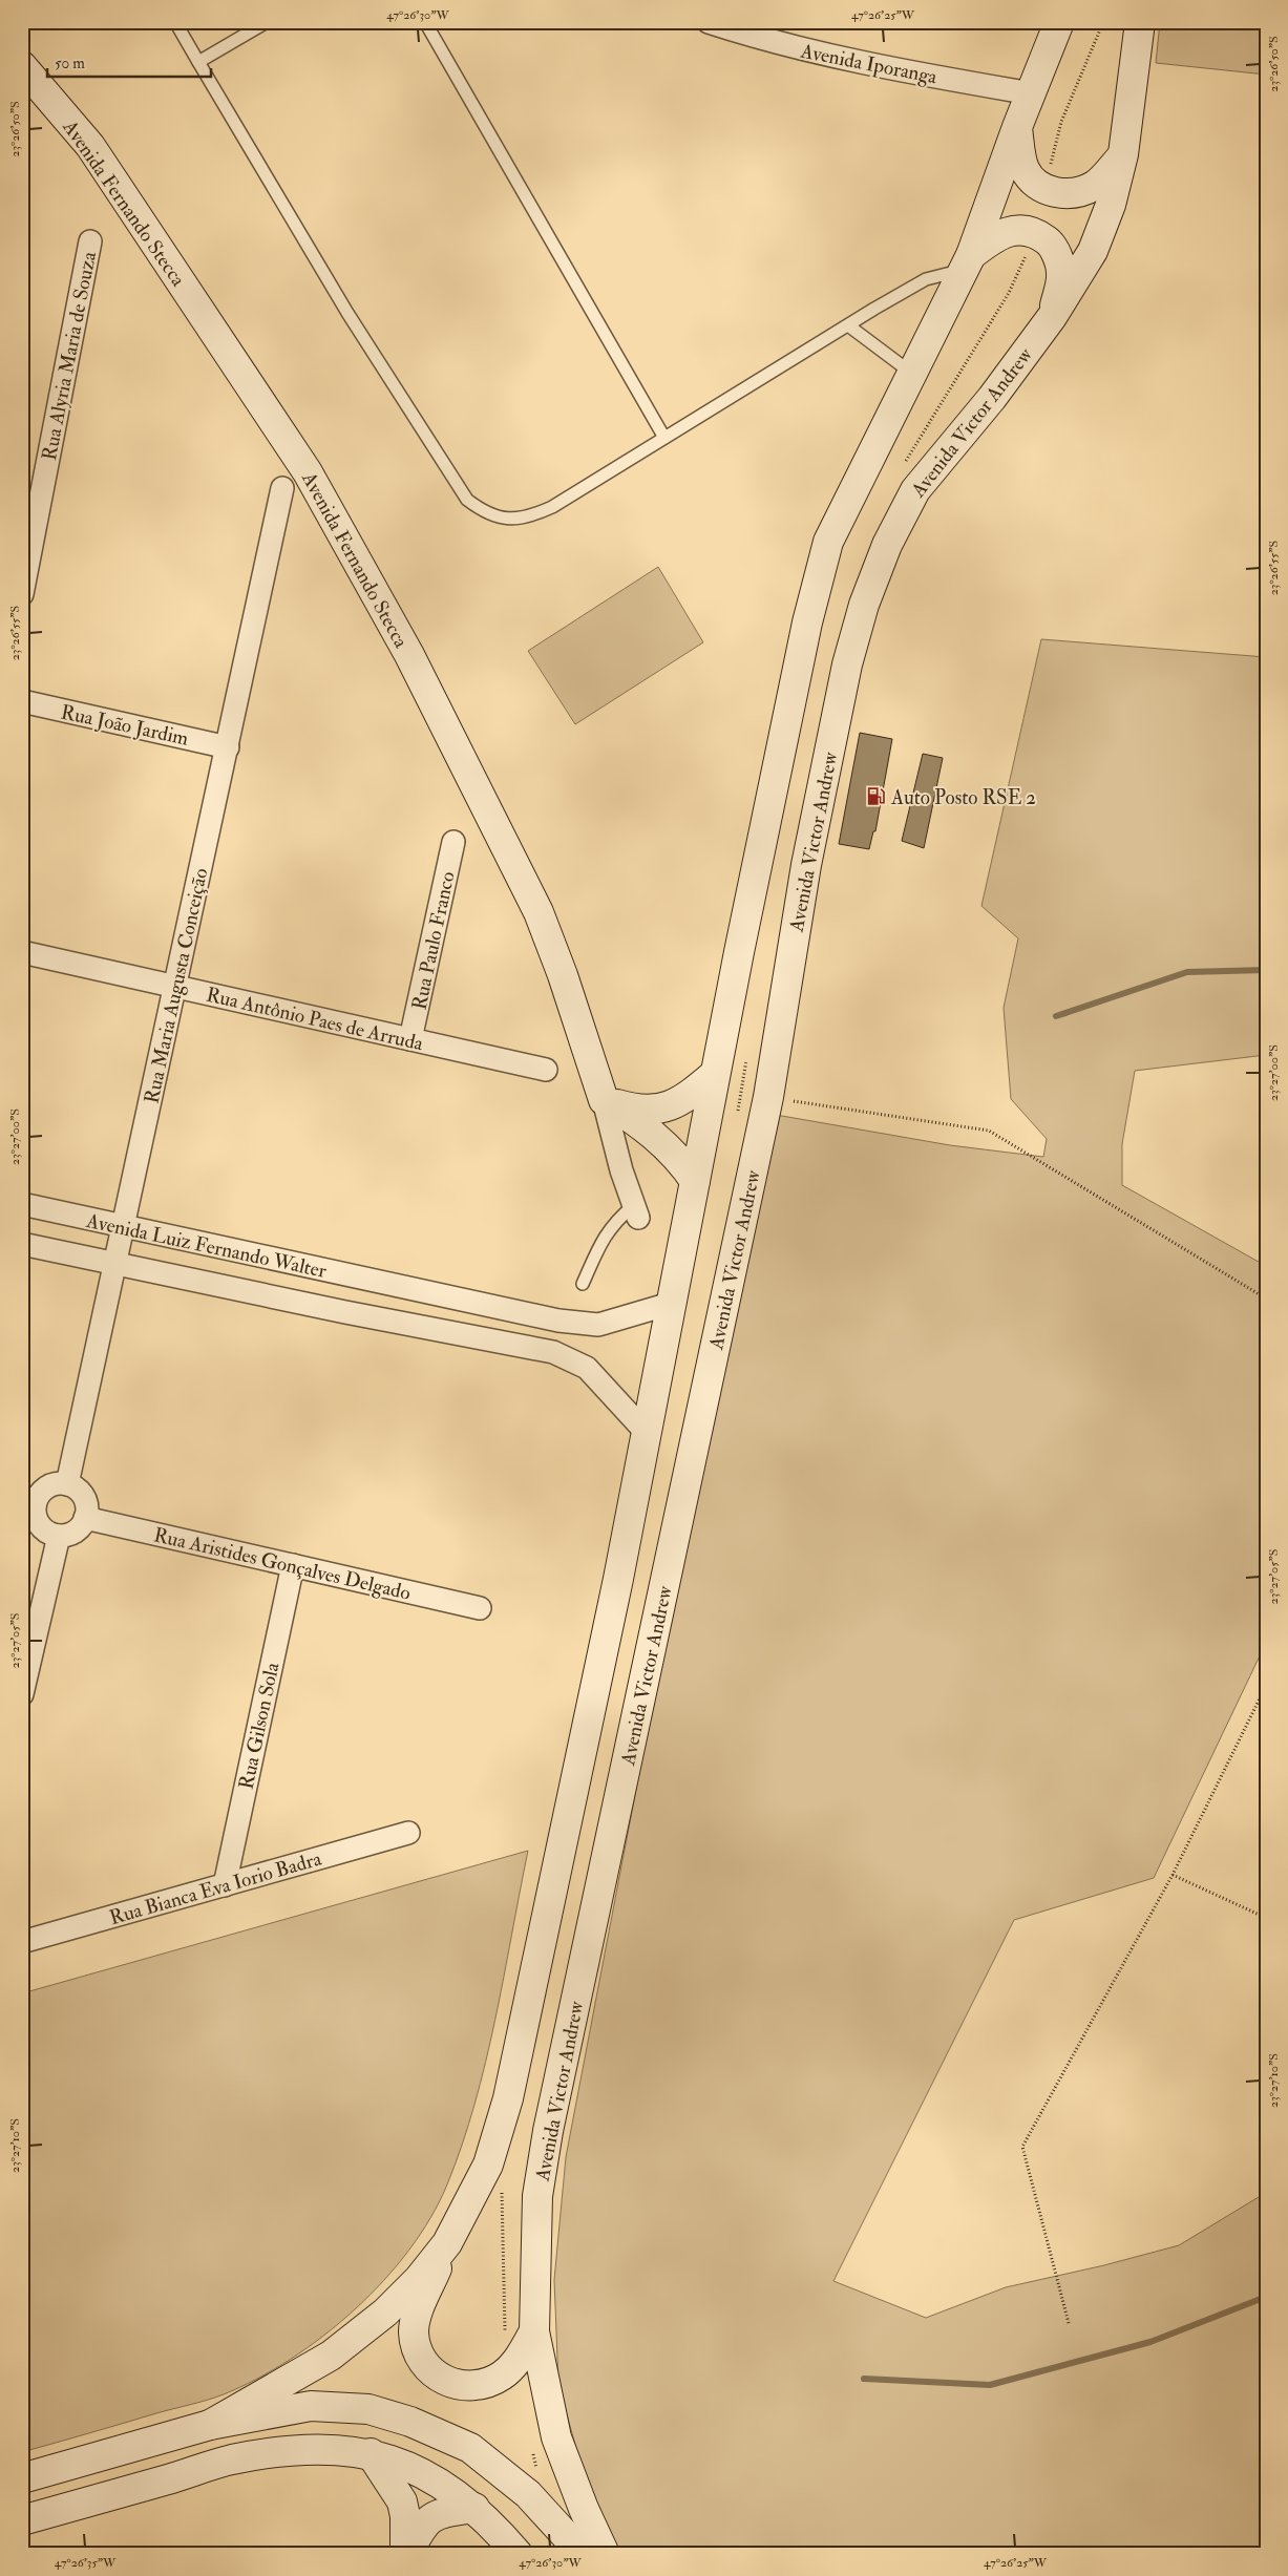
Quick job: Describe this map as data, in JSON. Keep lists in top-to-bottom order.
{
  "streets": {
    "main road": ["Avenida Fernando Stecca", "Avenida Victor Andrew"],
    "street": [
      "Avenida Iporanga",
      "Rua Alyria Maria de Souza",
      "Rua João Jardim",
      "Rua Paulo Franco",
      "Rua Maria Augusta Conceição",
      "Rua Antônio Paes de Arruda",
      "Avenida Luiz Fernando Walter",
      "Rua Aristides Gonçalves Delgado",
      "Rua Gilson Sola",
      "Rua Bianca Eva Iorio Badra"
    ]
  },
  "crossings": [
    ["Rua João Jardim", "Rua Maria Augusta Conceição"],
    ["Rua Paulo Franco", "Rua Antônio Paes de Arruda"],
    ["Rua Maria Augusta Conceição", "Rua Antônio Paes de Arruda"],
    ["Rua Maria Augusta Conceição", "Avenida Luiz Fernando Walter"],
    ["Rua Maria Augusta Conceição", "Rua Aristides Gonçalves Delgado"],
    ["Rua Aristides Gonçalves Delgado", "Rua Gilson Sola"],
    ["Rua Gilson Sola", "Rua Bianca Eva Iorio Badra"]
  ],
  "places": {
    "fuel station": ["Auto Posto RSE 2"]
  },
  "scale_bar": "50 m",
  "coordinates": [
    "47°26'30\"W",
    "47°26'25\"W",
    "23°26'50\"S",
    "23°26'55\"S",
    "23°27'00\"S",
    "23°27'05\"S",
    "23°27'10\"S",
    "47°26'35\"W"
  ]
}
